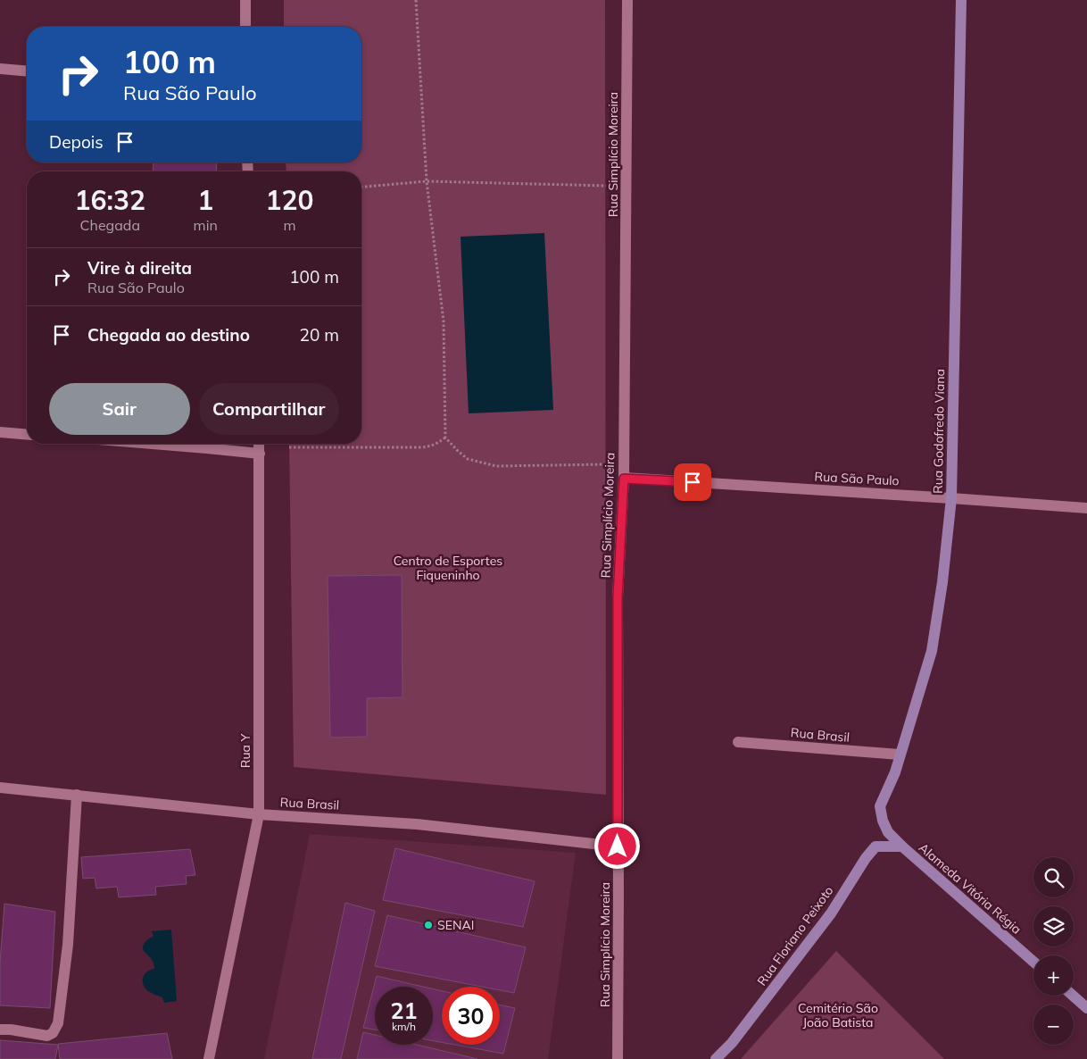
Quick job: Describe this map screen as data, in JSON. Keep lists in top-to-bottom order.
{
  "streets": {
    "main road": ["Rua Godofredo Viana", "Alameda Vitória Régia", "Rua Floriano Peixoto"],
    "street": [
      "Rua Simplício Moreira",
      "Rua São Paulo",
      "Rua Brasil",
      "Rua Y"
    ]
  },
  "crossings": [
    ["Rua Simplício Moreira", "Rua São Paulo"],
    ["Rua Simplício Moreira", "Rua Brasil"],
    ["Rua Godofredo Viana", "Rua São Paulo"],
    ["Rua Godofredo Viana", "Rua Brasil"],
    ["Rua Godofredo Viana", "Alameda Vitória Régia"],
    ["Rua Godofredo Viana", "Rua Floriano Peixoto"],
    ["Rua Brasil", "Rua Y"],
    ["Alameda Vitória Régia", "Rua Floriano Peixoto"]
  ],
  "parks": ["Centro de Esportes Fiqueninho", "Cemitério São João Batista"],
  "places": ["SENAI"],
  "page": {
    "turn": ["100 m", "Rua São Paulo"],
    "then": "Depois",
    "eta": [
      "16:32",
      "Chegada",
      "1",
      "min",
      "120",
      "m"
    ],
    "list": [
      {
        "name": "Vire à direita",
        "note": "Rua São Paulo",
        "value": "100 m"
      },
      {
        "name": "Chegada ao destino",
        "value": "20 m"
      }
    ],
    "buttons": ["Sair", "Compartilhar"],
    "map_buttons": ["+", "−"],
    "speed": "21 km/h",
    "limit": "30"
  }
}
